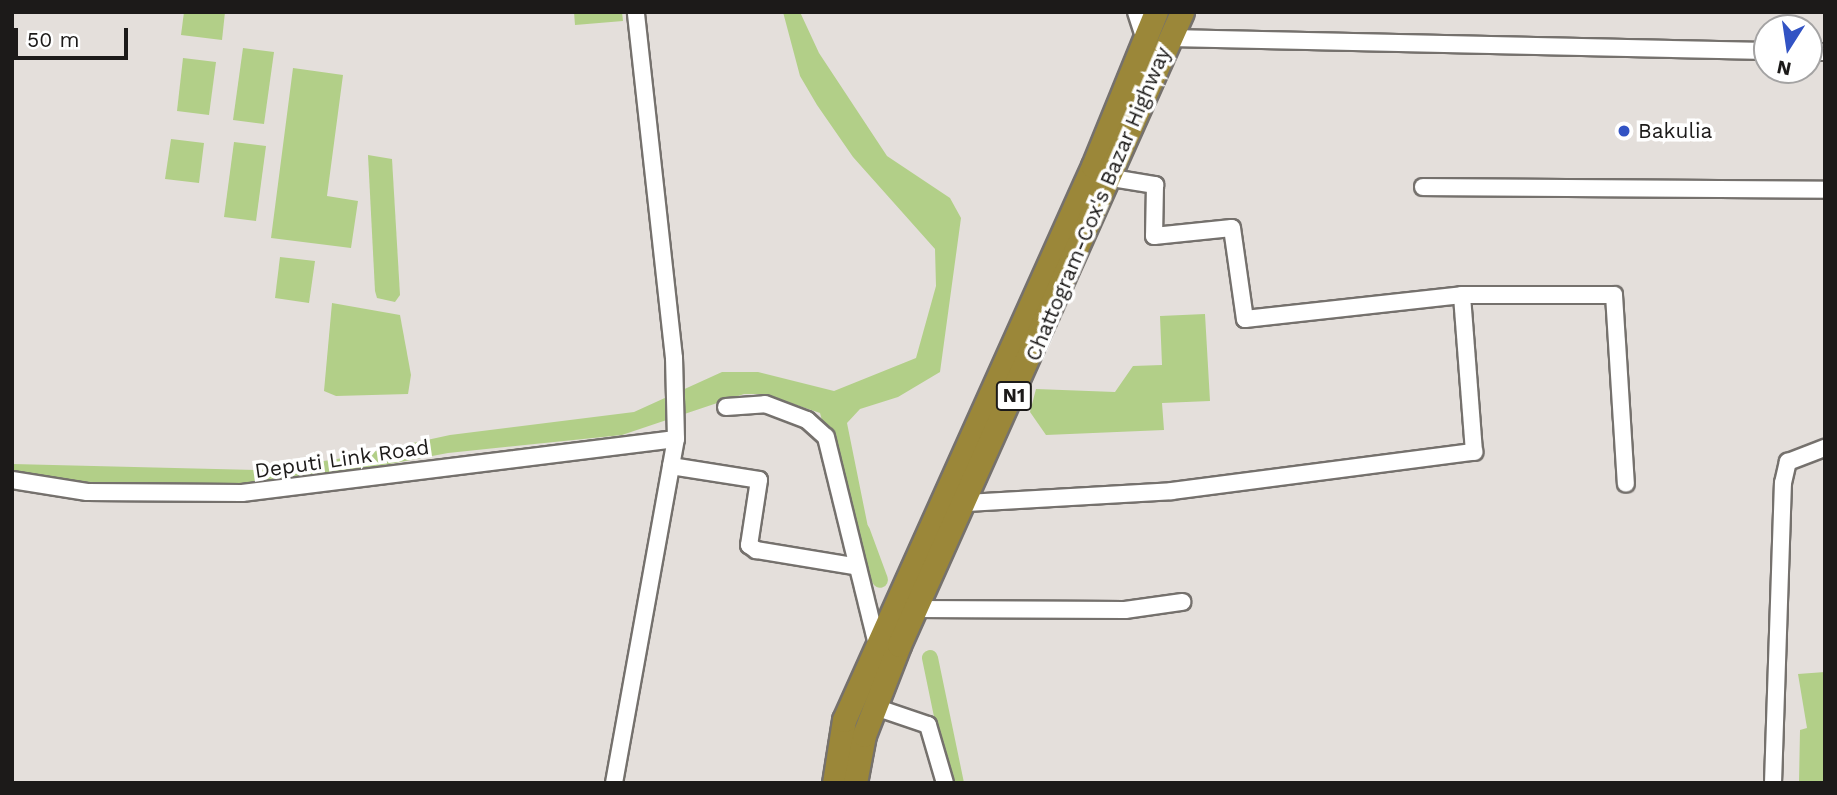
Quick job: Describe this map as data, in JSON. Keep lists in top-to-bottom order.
{
  "streets": {
    "highway": ["Chattogram-Cox's Bazar Highway", "N1"],
    "street": ["Deputi Link Road"]
  },
  "places": ["Bakulia"],
  "scale_bar": "50 m",
  "north": "bottom"
}
